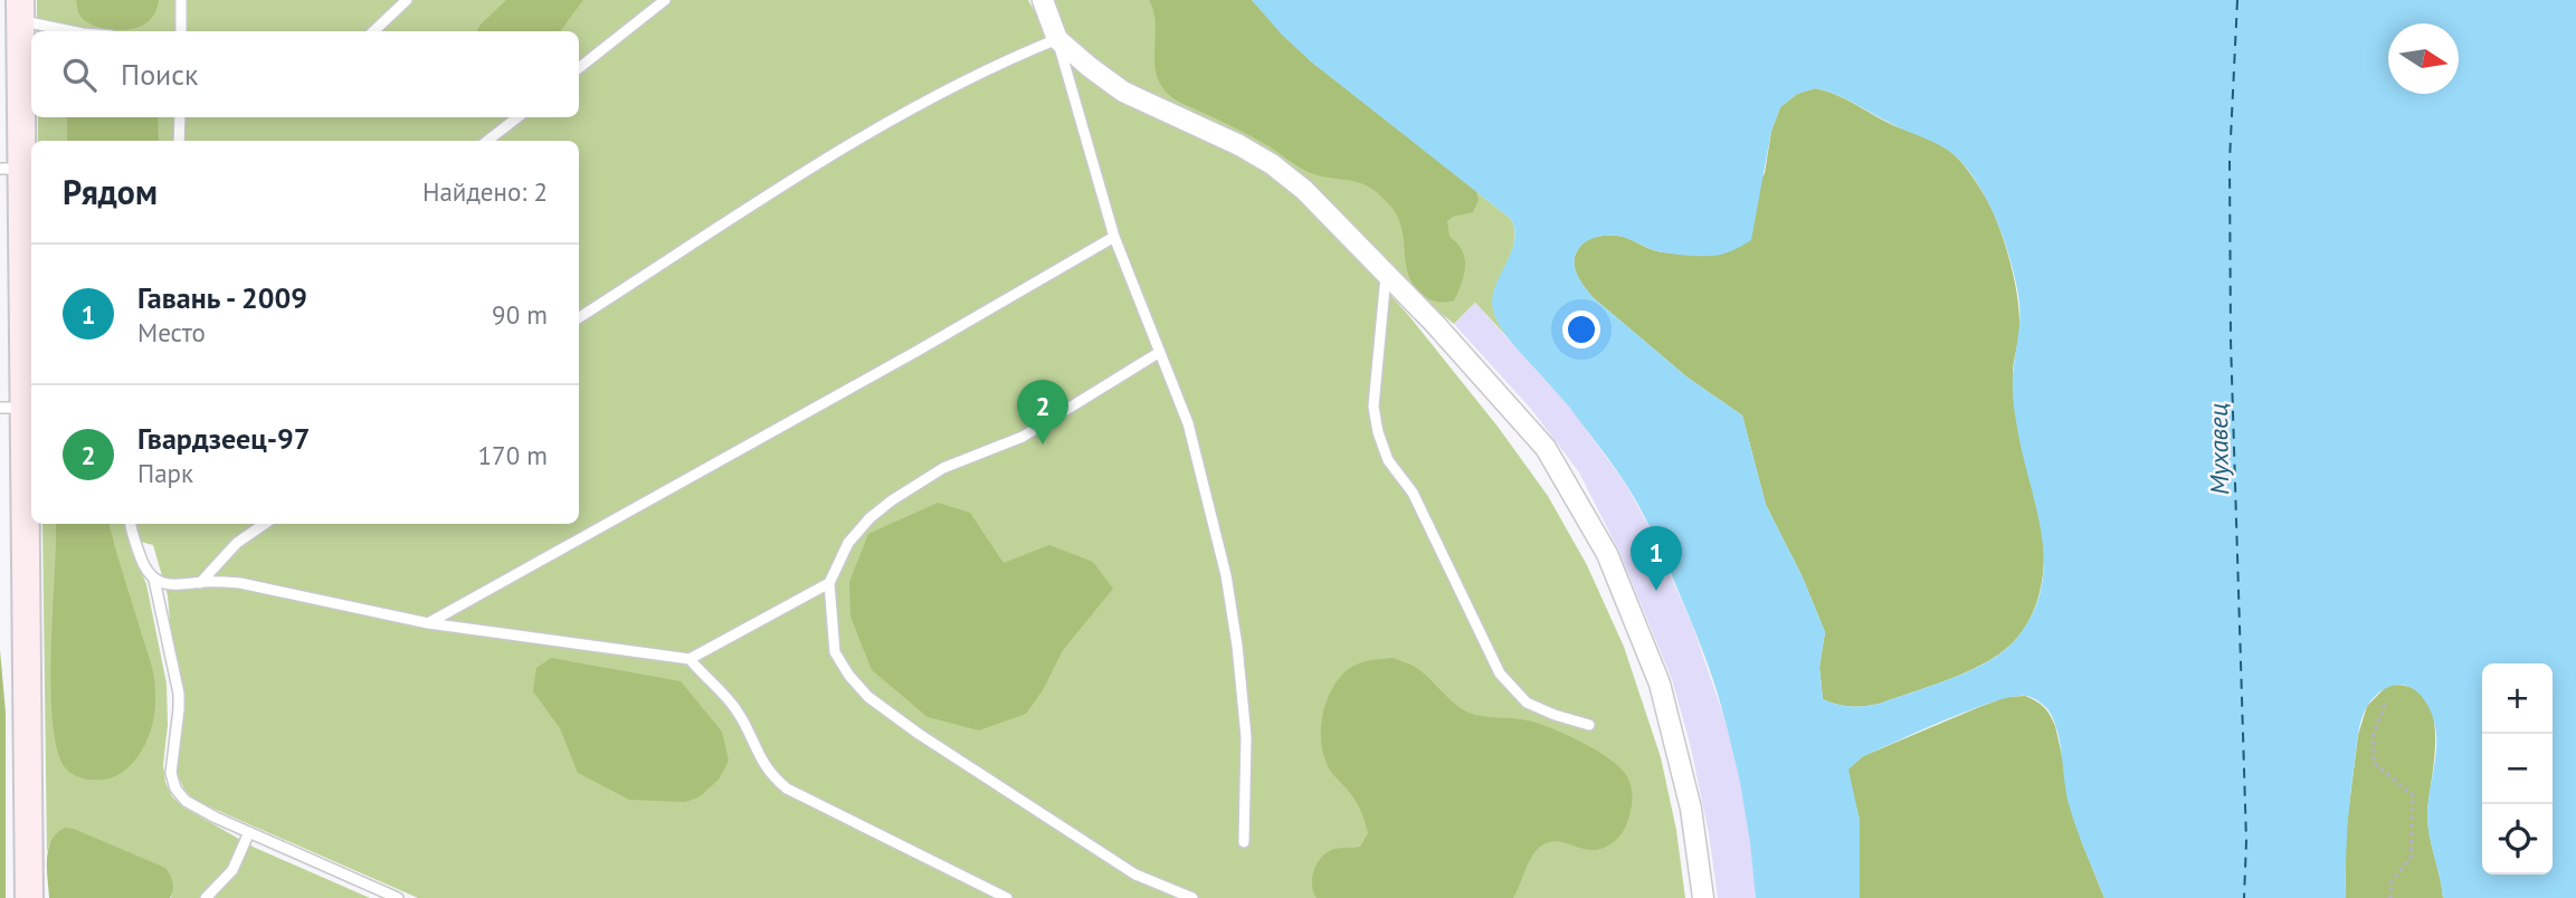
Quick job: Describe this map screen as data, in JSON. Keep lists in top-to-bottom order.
{
  "water": ["Мухавец"],
  "north": "right",
  "page": {
    "search": "Поиск",
    "heading": ["Рядом", "Найдено: 2"],
    "list": [
      {
        "mark": "1",
        "name": "Гавань - 2009",
        "note": "Место",
        "value": "90 m"
      },
      {
        "mark": "2",
        "name": "Гвардзеец-97",
        "note": "Парк",
        "value": "170 m"
      }
    ],
    "pins": ["2", "1"],
    "map_buttons": ["+", "−"]
  }
}
